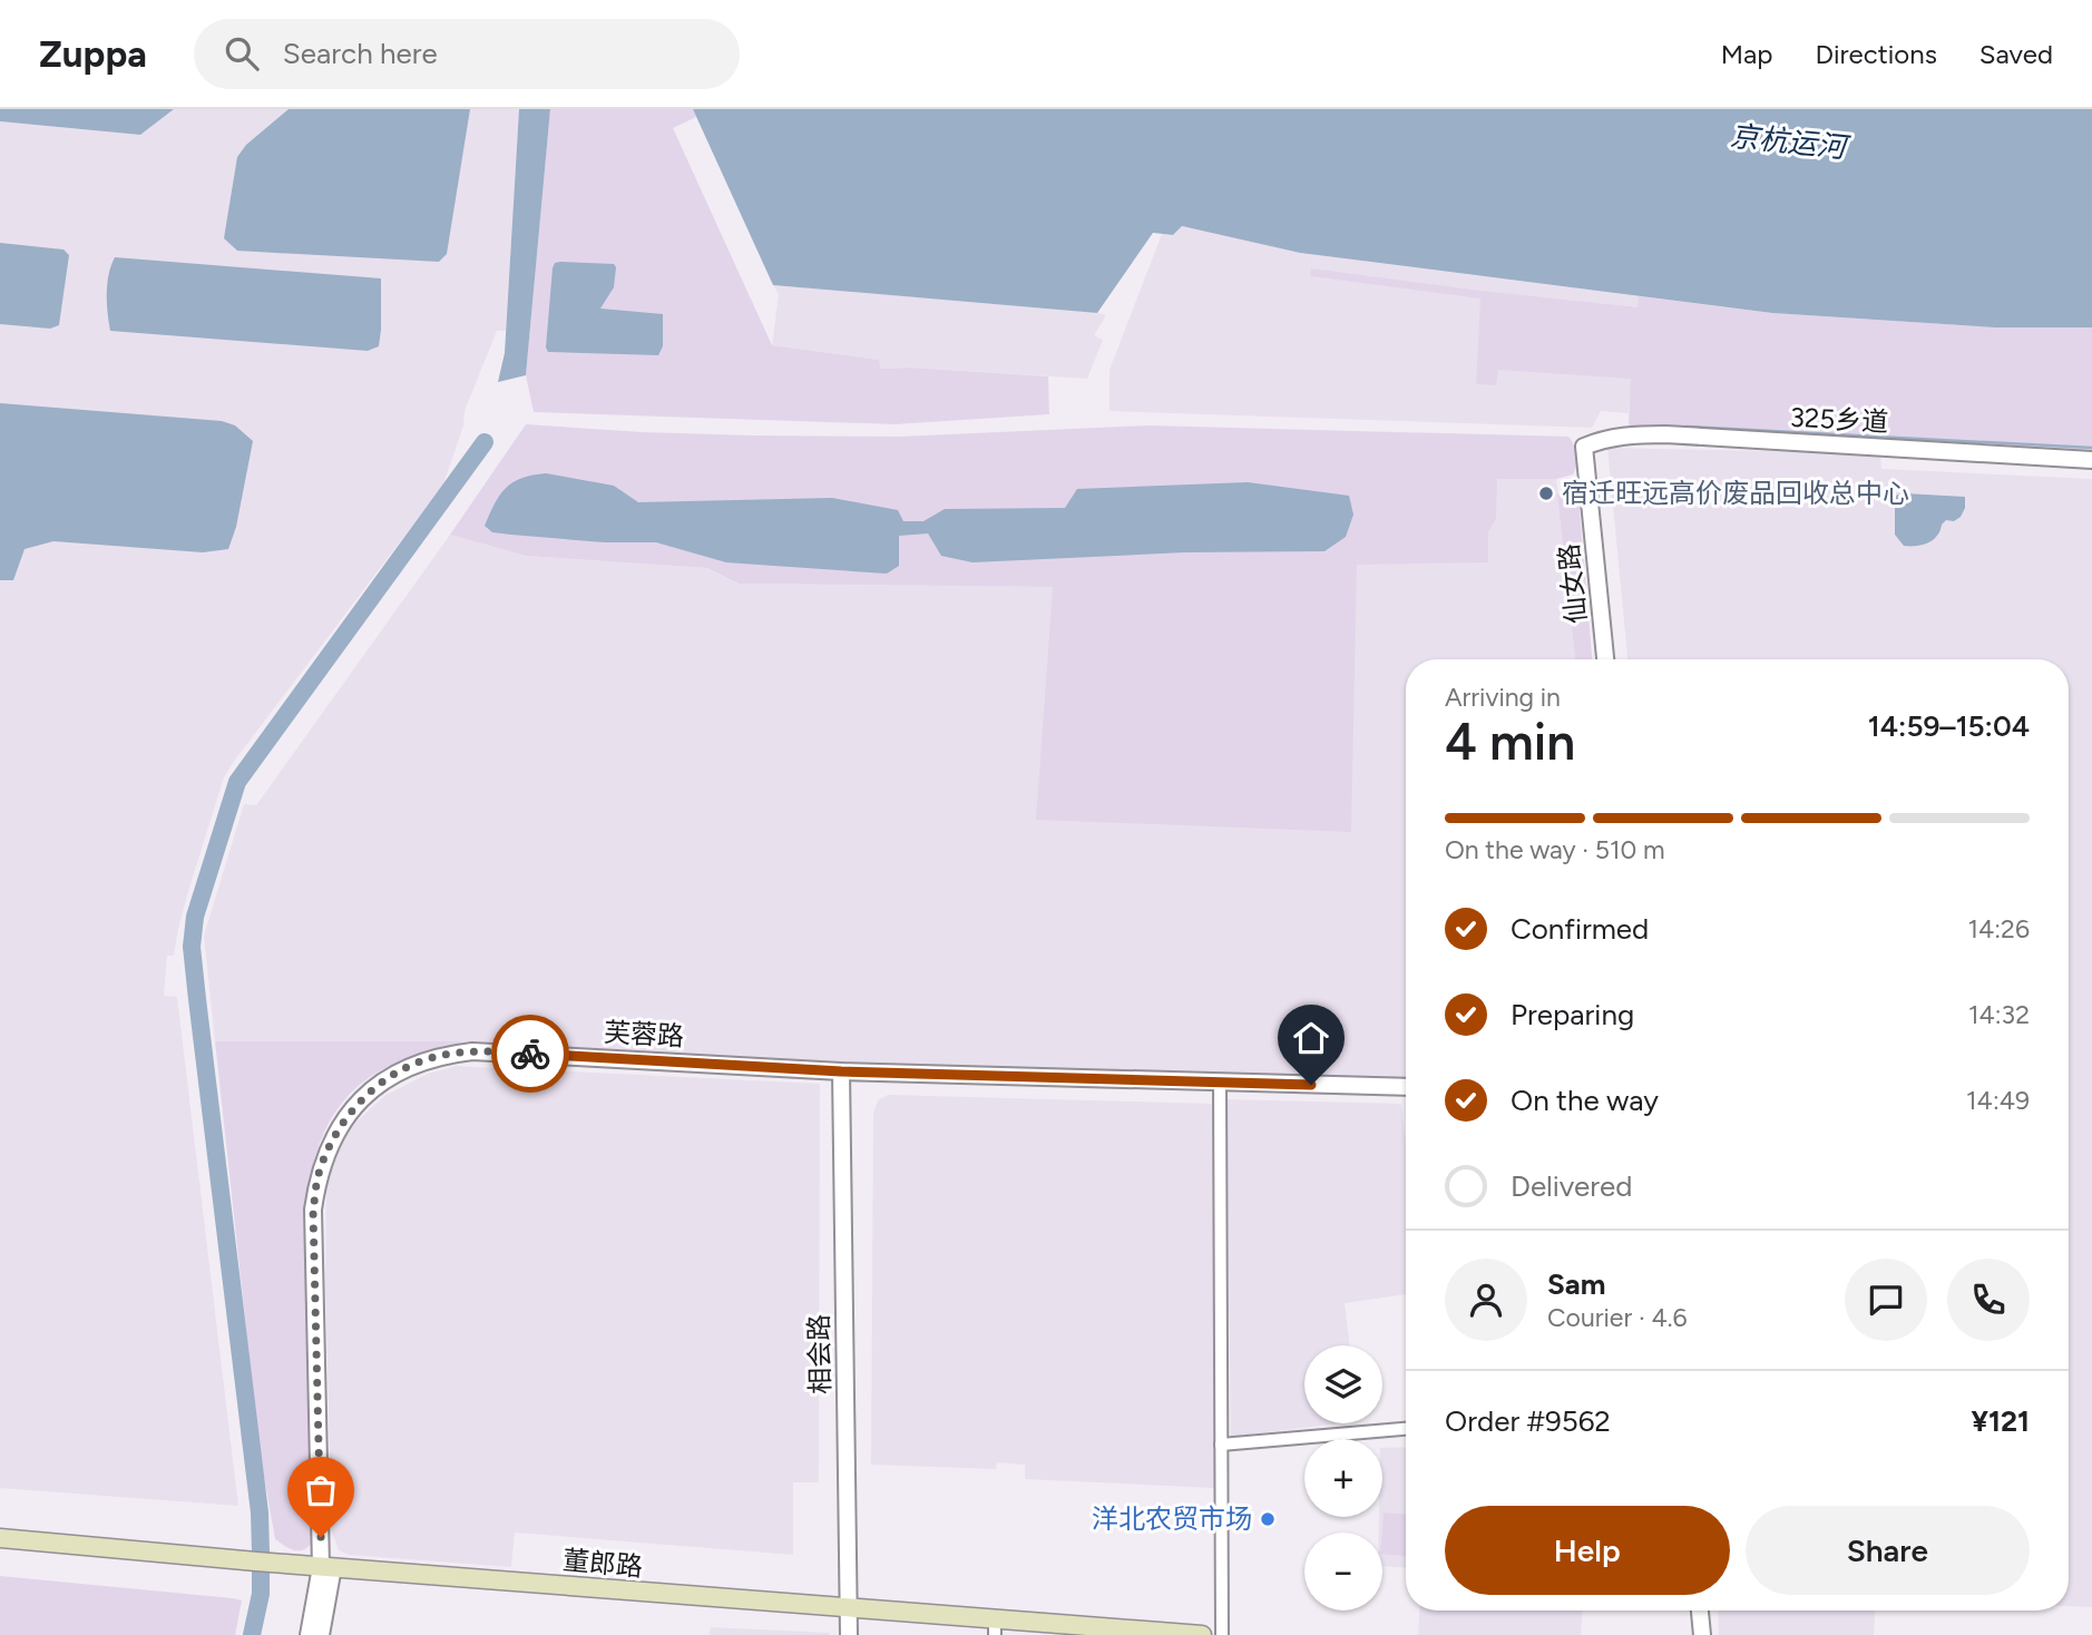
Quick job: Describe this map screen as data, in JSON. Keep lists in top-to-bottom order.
{
  "streets": {
    "main road": ["董郎路"],
    "street": [
      "325乡道",
      "仙女路",
      "芙蓉路",
      "相会路"
    ]
  },
  "crossings": [
    ["325乡道", "仙女路"],
    ["芙蓉路", "相会路"],
    ["芙蓉路", "董郎路"],
    ["相会路", "董郎路"]
  ],
  "water": ["京杭运河"],
  "places": ["宿迁旺远高价废品回收总中心", "洋北农贸市场"],
  "page": {
    "header": "Zuppa",
    "search": "Search here",
    "nav": ["Map", "Directions", "Saved"],
    "heading": ["4 min", "Arriving in", "14:59–15:04"],
    "panel": [
      "Sam",
      "Courier · 4.6",
      "Order #9562",
      "¥121"
    ],
    "bar": "On the way · 510 m",
    "list": [
      ["Confirmed", "14:26"],
      ["Preparing", "14:32"],
      ["On the way", "14:49"],
      "Delivered"
    ],
    "map_buttons": ["+", "−"],
    "buttons": ["Help", "Share"]
  }
}
